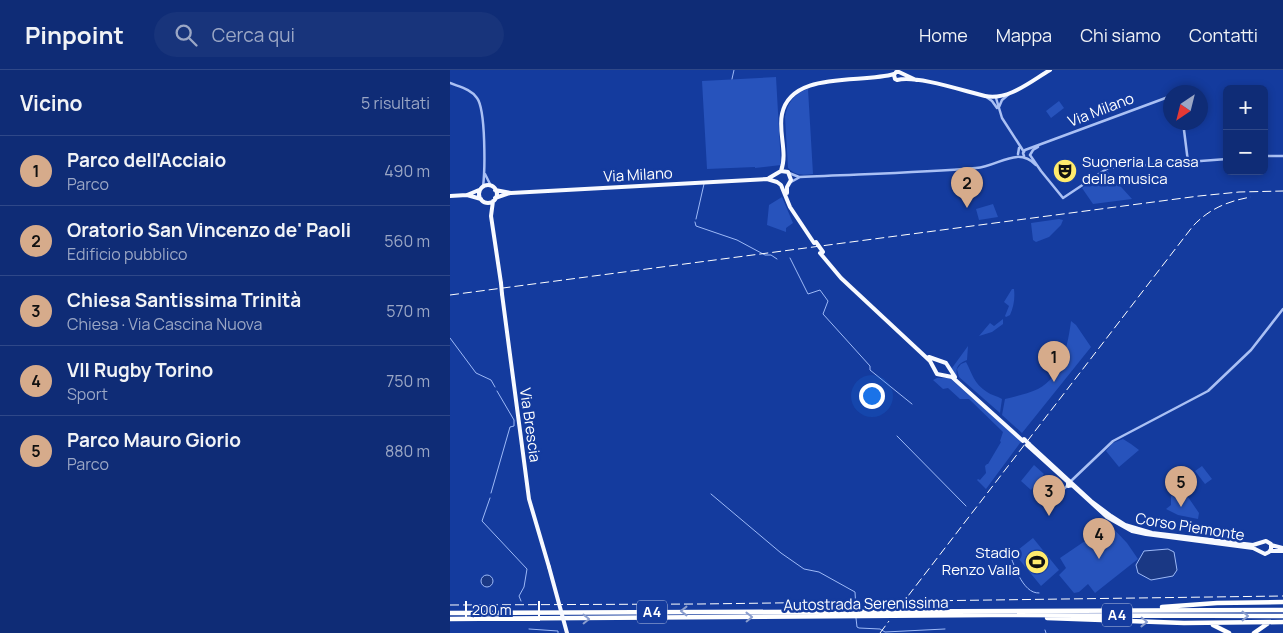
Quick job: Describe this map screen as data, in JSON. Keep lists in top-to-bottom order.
{
  "streets": {
    "highway": ["Autostrada Serenissima", "A4"],
    "main road": ["Via Milano", "Via Brescia", "Corso Piemonte"]
  },
  "places": {
    "theatre": ["Suoneria La casa della musica"],
    "sports": ["Stadio Renzo Valla"]
  },
  "scale_bar": "200 m",
  "north": "bottom left",
  "page": {
    "header": "Pinpoint",
    "search": "Cerca qui",
    "nav": [
      "Home",
      "Mappa",
      "Chi siamo",
      "Contatti"
    ],
    "heading": ["Vicino", "5 risultati"],
    "map_buttons": ["+", "−"],
    "list": [
      {
        "mark": "1",
        "name": "Parco dell'Acciaio",
        "note": "Parco",
        "value": "490 m"
      },
      {
        "mark": "2",
        "name": "Oratorio San Vincenzo de' Paoli",
        "note": "Edificio pubblico",
        "value": "560 m"
      },
      {
        "mark": "3",
        "name": "Chiesa Santissima Trinità",
        "note": "Chiesa · Via Cascina Nuova",
        "value": "570 m"
      },
      {
        "mark": "4",
        "name": "VII Rugby Torino",
        "note": "Sport",
        "value": "750 m"
      },
      {
        "mark": "5",
        "name": "Parco Mauro Giorio",
        "note": "Parco",
        "value": "880 m"
      }
    ],
    "pins": [
      "2",
      "1",
      "5",
      "3",
      "4"
    ],
    "scale": "200 m"
  }
}
